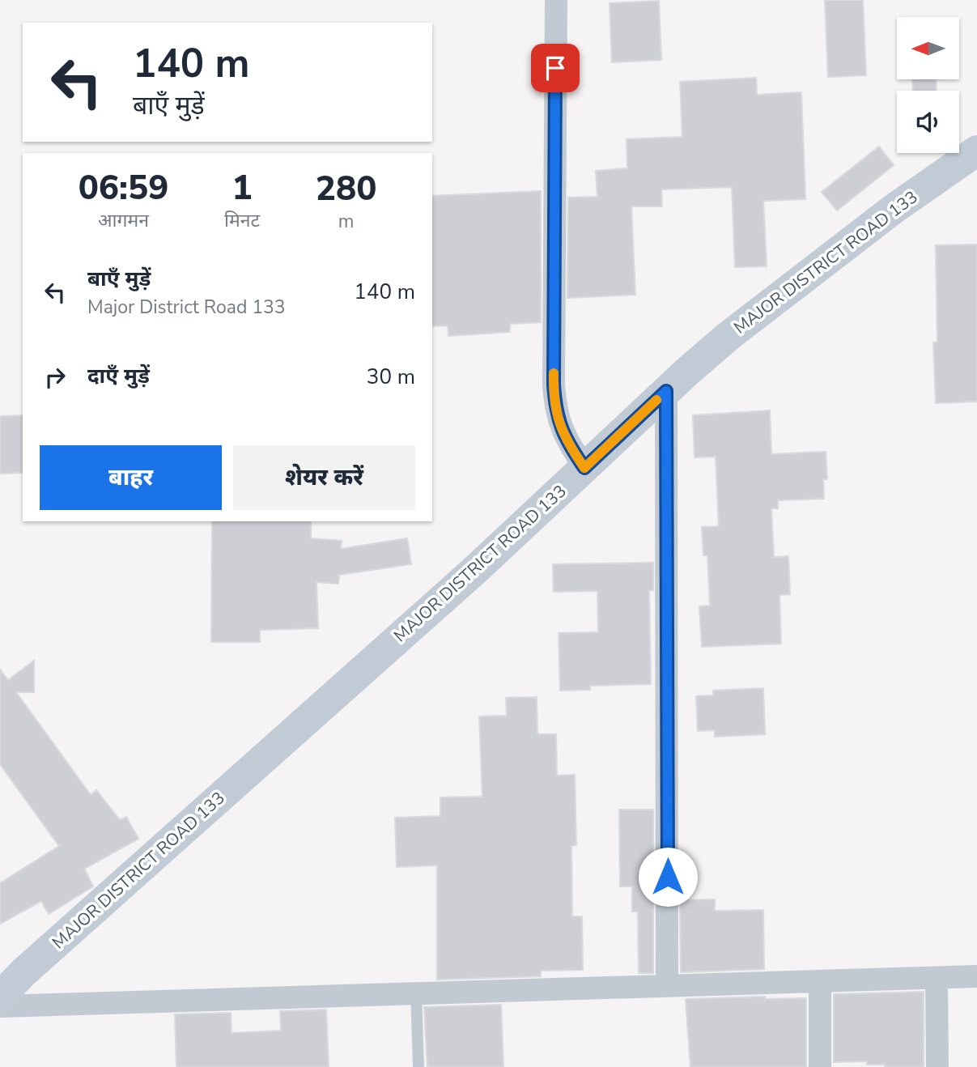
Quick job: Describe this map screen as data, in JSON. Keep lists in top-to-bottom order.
{
  "streets": {
    "main road": ["MAJOR DISTRICT ROAD 133"]
  },
  "north": "left",
  "page": {
    "turn": ["140 m", "बाएँ मुड़ें"],
    "eta": [
      "06:59",
      "आगमन",
      "1",
      "मिनट",
      "280",
      "m"
    ],
    "list": [
      {
        "name": "बाएँ मुड़ें",
        "note": "Major District Road 133",
        "value": "140 m"
      },
      {
        "name": "दाएँ मुड़ें",
        "value": "30 m"
      }
    ],
    "buttons": ["बाहर", "शेयर करें"]
  }
}
